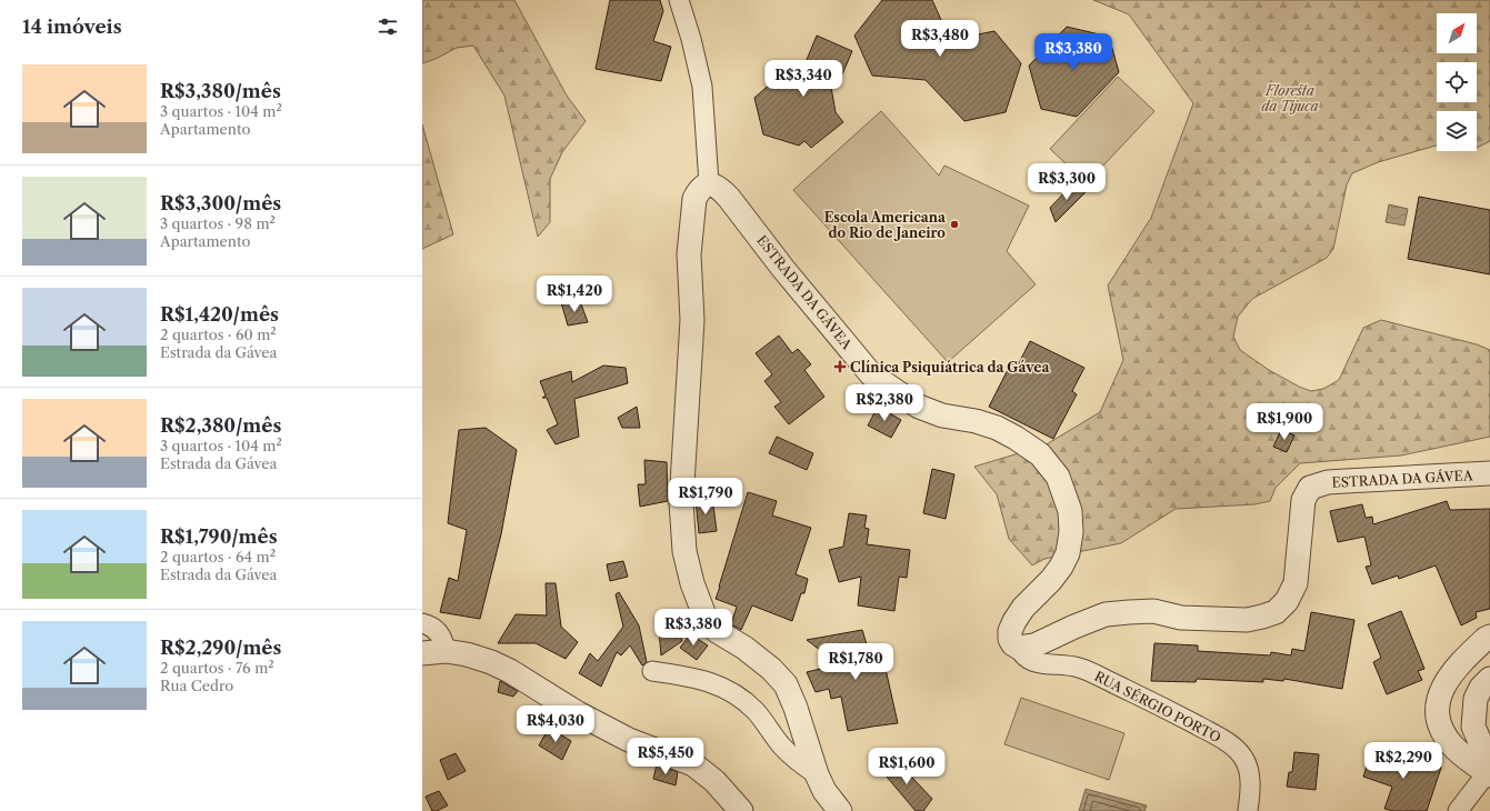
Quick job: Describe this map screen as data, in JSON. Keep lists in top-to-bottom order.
{
  "streets": {
    "street": ["ESTRADA DA GÁVEA", "RUA SÉRGIO PORTO"]
  },
  "crossings": [
    ["ESTRADA DA GÁVEA", "RUA SÉRGIO PORTO"]
  ],
  "parks": ["Floresta da Tijuca"],
  "places": {
    "other": ["Escola Americana do Rio de Janeiro"],
    "health": ["Clínica Psiquiátrica da Gávea"]
  },
  "north": "top right",
  "page": {
    "heading": "14 imóveis",
    "price": [
      "R$3,480",
      "R$3,380",
      "R$3,340",
      "R$3,300",
      "R$1,420",
      "R$2,380",
      "R$1,900",
      "R$1,790",
      "R$3,380",
      "R$1,780",
      "R$4,030",
      "R$5,450",
      "R$2,290",
      "R$1,600"
    ],
    "list": [
      {
        "name": "R$3,380/mês",
        "note": "3 quartos · 104 m² · Apartamento"
      },
      {
        "name": "R$3,300/mês",
        "note": "3 quartos · 98 m² · Apartamento"
      },
      {
        "name": "R$1,420/mês",
        "note": "2 quartos · 60 m² · Estrada da Gávea"
      },
      {
        "name": "R$2,380/mês",
        "note": "3 quartos · 104 m² · Estrada da Gávea"
      },
      {
        "name": "R$1,790/mês",
        "note": "2 quartos · 64 m² · Estrada da Gávea"
      },
      {
        "name": "R$2,290/mês",
        "note": "2 quartos · 76 m² · Rua Cedro"
      }
    ]
  }
}
